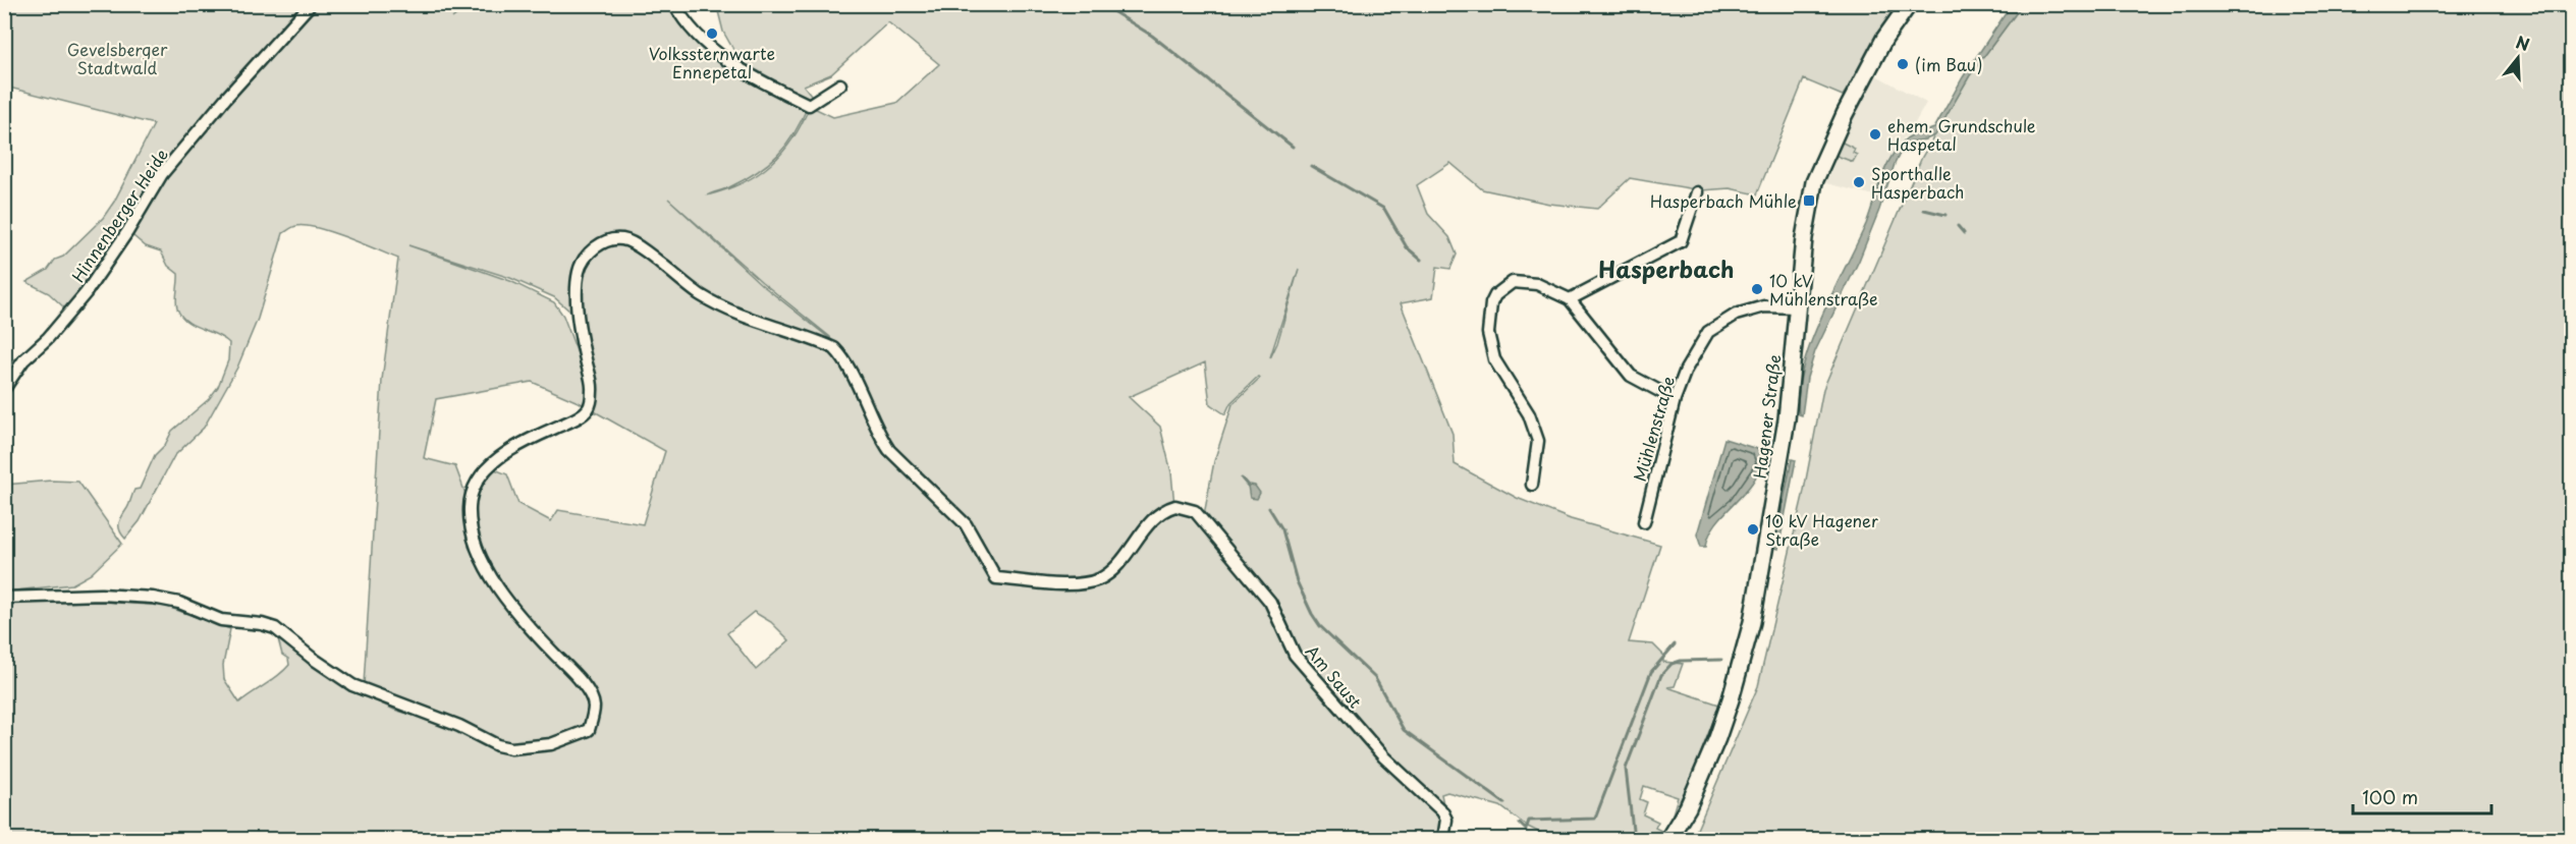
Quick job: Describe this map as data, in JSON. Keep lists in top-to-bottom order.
{
  "streets": {
    "main road": ["Hagener Straße"],
    "street": ["Hinnenberger Heide", "Mühlenstraße", "Am Saust"]
  },
  "crossings": [
    ["Hagener Straße", "Mühlenstraße"]
  ],
  "districts": ["Hasperbach"],
  "parks": ["Gevelsberger Stadtwald"],
  "places": {
    "other": [
      "Volkssternwarte Ennepetal",
      "(im Bau)",
      "ehem. Grundschule Haspetal",
      "Sporthalle Hasperbach",
      "10 kV Mühlenstraße",
      "10 kV Hagener Straße"
    ],
    "transit": ["Hasperbach Mühle"]
  },
  "scale_bar": "100 m",
  "north": "top"
}
